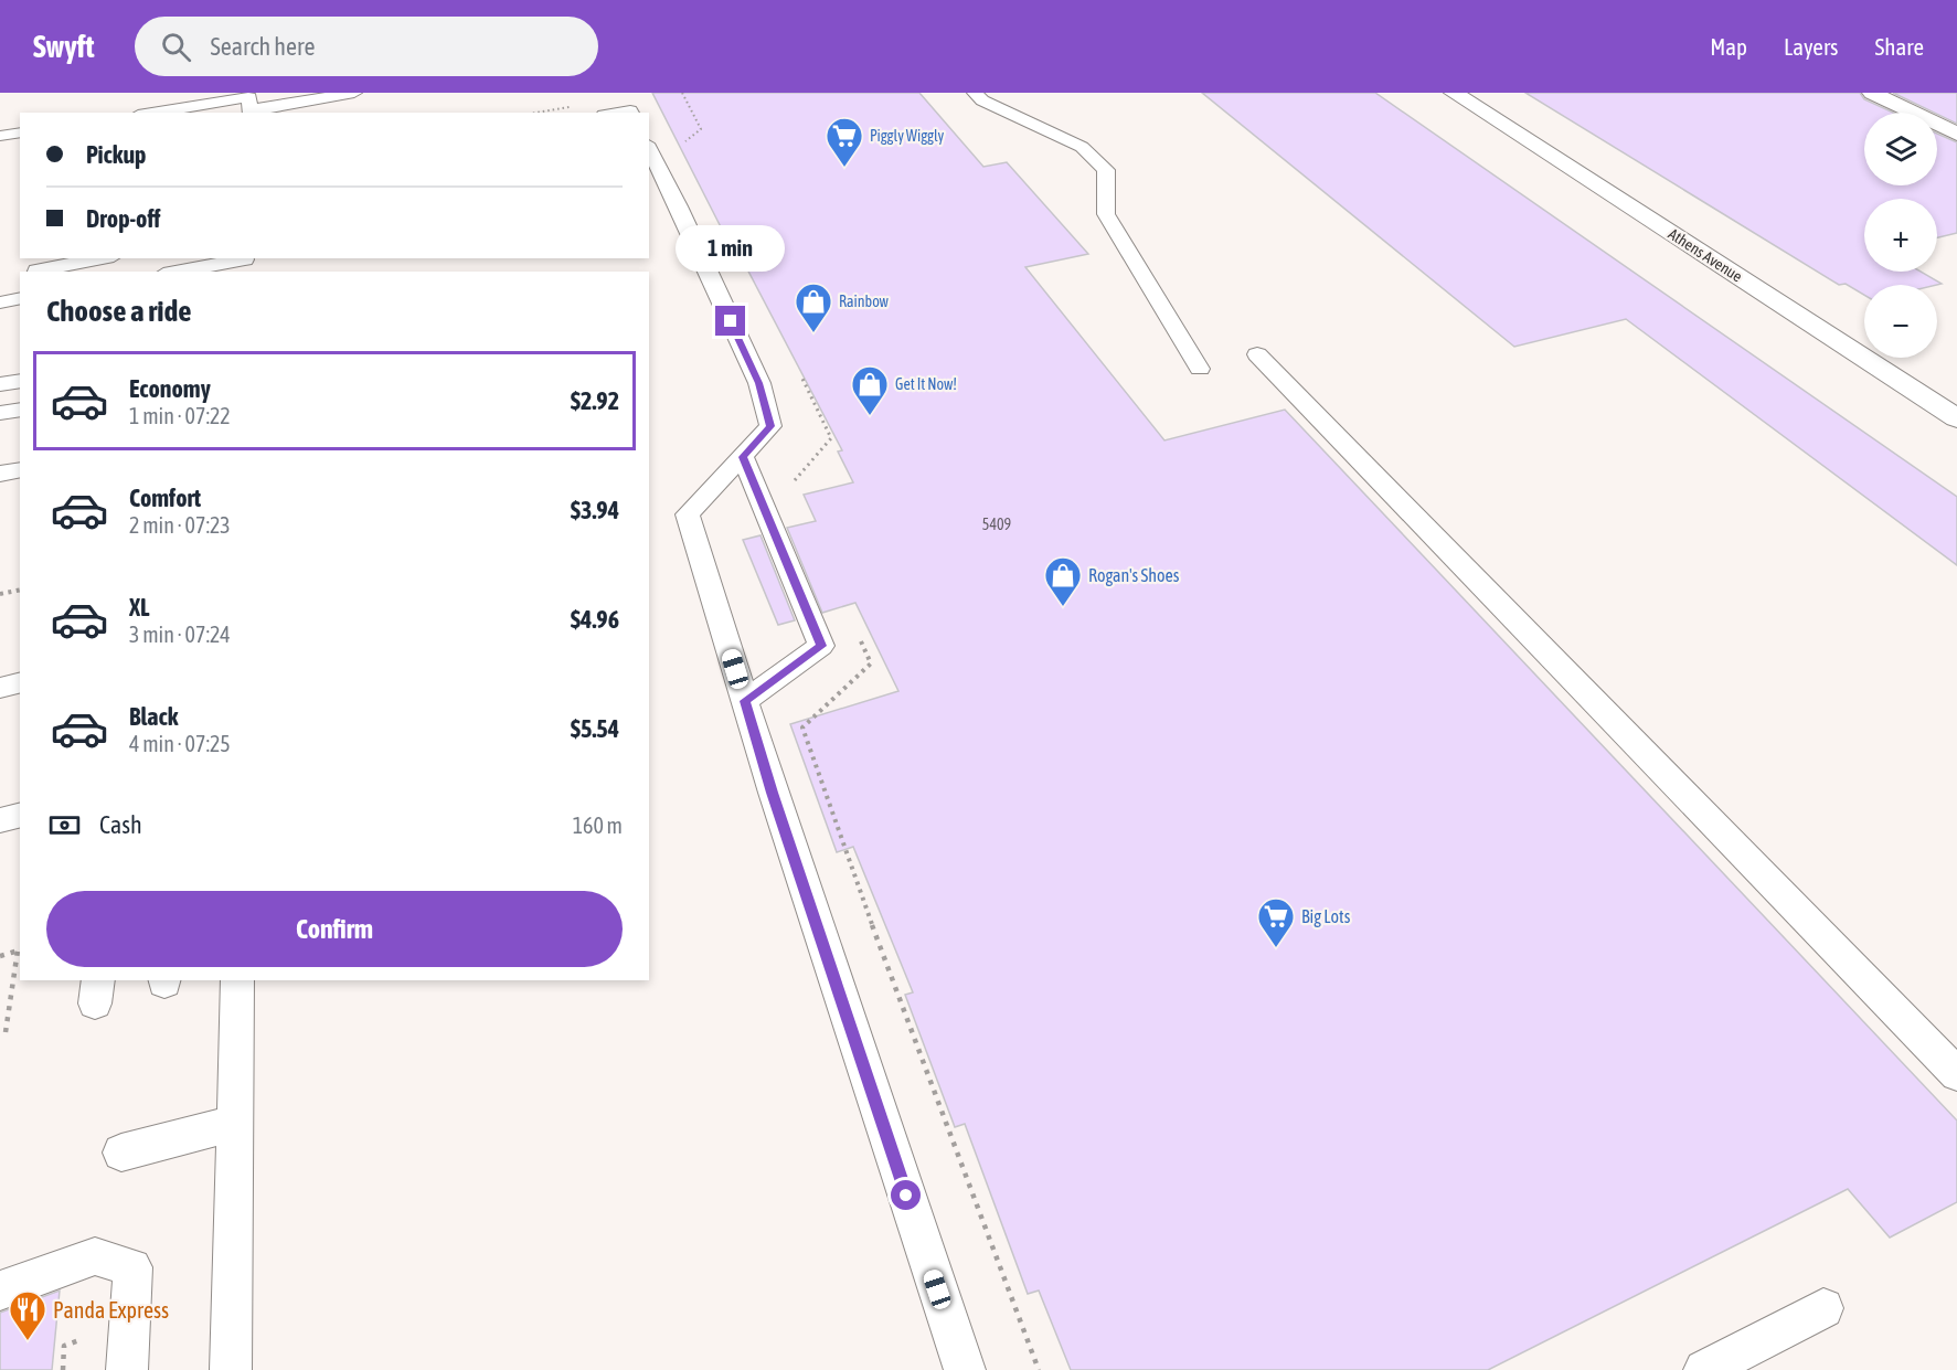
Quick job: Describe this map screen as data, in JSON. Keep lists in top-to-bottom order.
{
  "streets": {
    "street": ["Athens Avenue"]
  },
  "places": {
    "supermarket": ["Piggly Wiggly", "Big Lots"],
    "shop": ["Rainbow", "Get It Now!", "Rogan's Shoes"],
    "restaurant": ["Panda Express"]
  },
  "house_numbers": ["5409"],
  "page": {
    "header": "Swyft",
    "search": "Search here",
    "nav": ["Map", "Layers", "Share"],
    "map_buttons": ["+", "−"],
    "banner": ["Pickup", "Drop-off"],
    "bubble": "1 min",
    "heading": "Choose a ride",
    "list": [
      {
        "name": "Economy",
        "note": "1 min · 07:22",
        "value": "$2.92"
      },
      {
        "name": "Comfort",
        "note": "2 min · 07:23",
        "value": "$3.94"
      },
      {
        "name": "XL",
        "note": "3 min · 07:24",
        "value": "$4.96"
      },
      {
        "name": "Black",
        "note": "4 min · 07:25",
        "value": "$5.54"
      }
    ],
    "pay": ["Cash", "160 m"],
    "buttons": "Confirm"
  }
}
